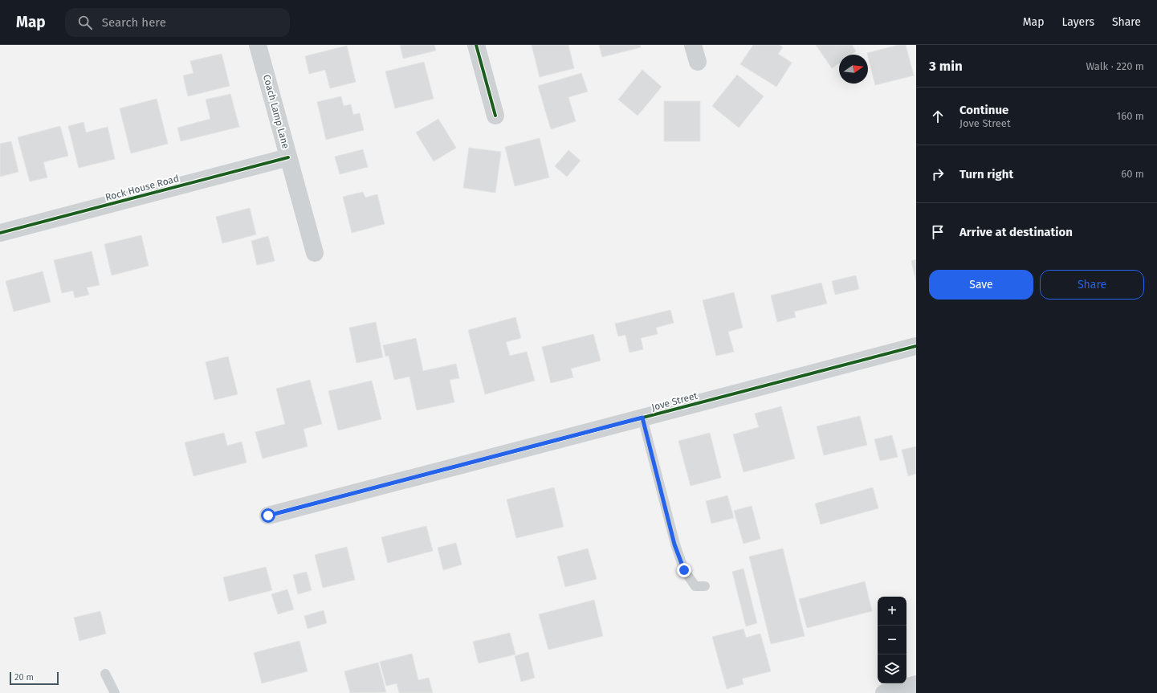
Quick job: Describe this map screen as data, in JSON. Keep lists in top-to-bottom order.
{
  "streets": {
    "street": ["Coach Lamp Lane", "Rock House Road", "Jove Street"]
  },
  "crossings": [
    ["Coach Lamp Lane", "Rock House Road"]
  ],
  "scale_bar": "20 m",
  "north": "right",
  "page": {
    "header": "Map",
    "search": "Search here",
    "nav": ["Map", "Layers", "Share"],
    "heading": ["3 min", "Walk · 220 m"],
    "list": [
      ["Continue", "Jove Street", "160 m"],
      ["Turn right", "60 m"],
      "Arrive at destination"
    ],
    "buttons": ["Save", "Share"],
    "map_buttons": ["+", "−"],
    "scale": "20 m"
  }
}
